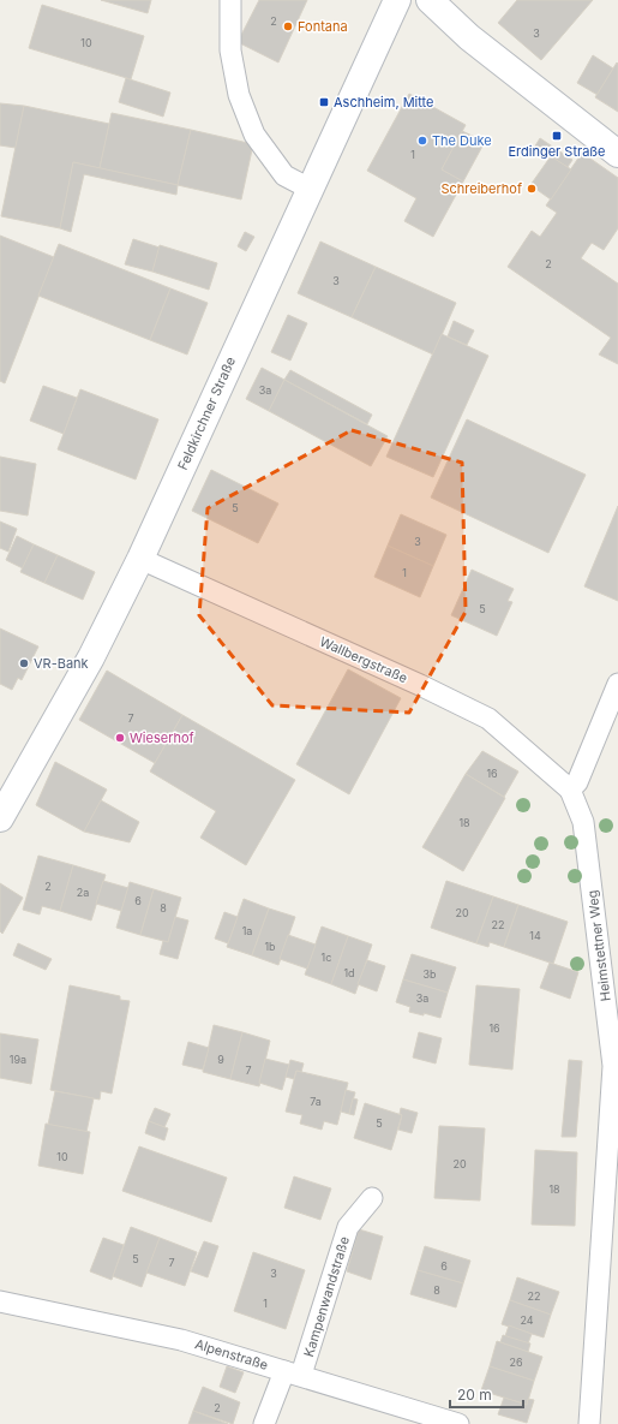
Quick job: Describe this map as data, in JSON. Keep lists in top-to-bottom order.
{
  "streets": {
    "main road": ["Feldkirchner Straße"],
    "street": [
      "Wallbergstraße",
      "Heimstettner Weg",
      "Kampenwandstraße",
      "Alpenstraße"
    ]
  },
  "crossings": [
    ["Feldkirchner Straße", "Wallbergstraße"],
    ["Wallbergstraße", "Heimstettner Weg"],
    ["Kampenwandstraße", "Alpenstraße"]
  ],
  "places": {
    "other": [
      "Fontana",
      "The Duke",
      "Schreiberhof",
      "VR-Bank",
      "Wieserhof"
    ],
    "transit": ["Aschheim, Mitte", "Erdinger Straße"]
  },
  "house_numbers": [
    "2",
    "3",
    "10",
    "1",
    "2",
    "3",
    "3a",
    "5",
    "3",
    "1",
    "5",
    "7",
    "16",
    "18",
    "2",
    "2a",
    "6",
    "8",
    "20",
    "22",
    "1a",
    "14",
    "1b",
    "1c",
    "1d",
    "3b",
    "3a",
    "16",
    "19a",
    "9",
    "7",
    "7a",
    "5",
    "10",
    "20",
    "18",
    "5",
    "7",
    "6",
    "3",
    "8",
    "22",
    "1",
    "24",
    "26",
    "2"
  ],
  "scale_bar": "20 m"
}
